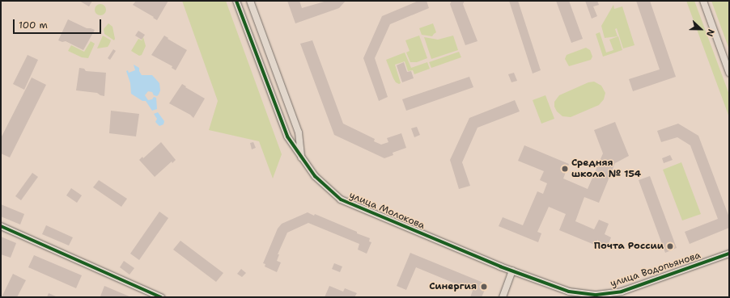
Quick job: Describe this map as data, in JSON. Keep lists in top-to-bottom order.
{
  "streets": {
    "street": ["улица Молокова", "улица Водопьянова"]
  },
  "crossings": [
    ["улица Молокова", "улица Водопьянова"]
  ],
  "places": ["Средняя школа № 154", "Почта России", "Синергия"],
  "scale_bar": "100 m",
  "north": "right"
}
